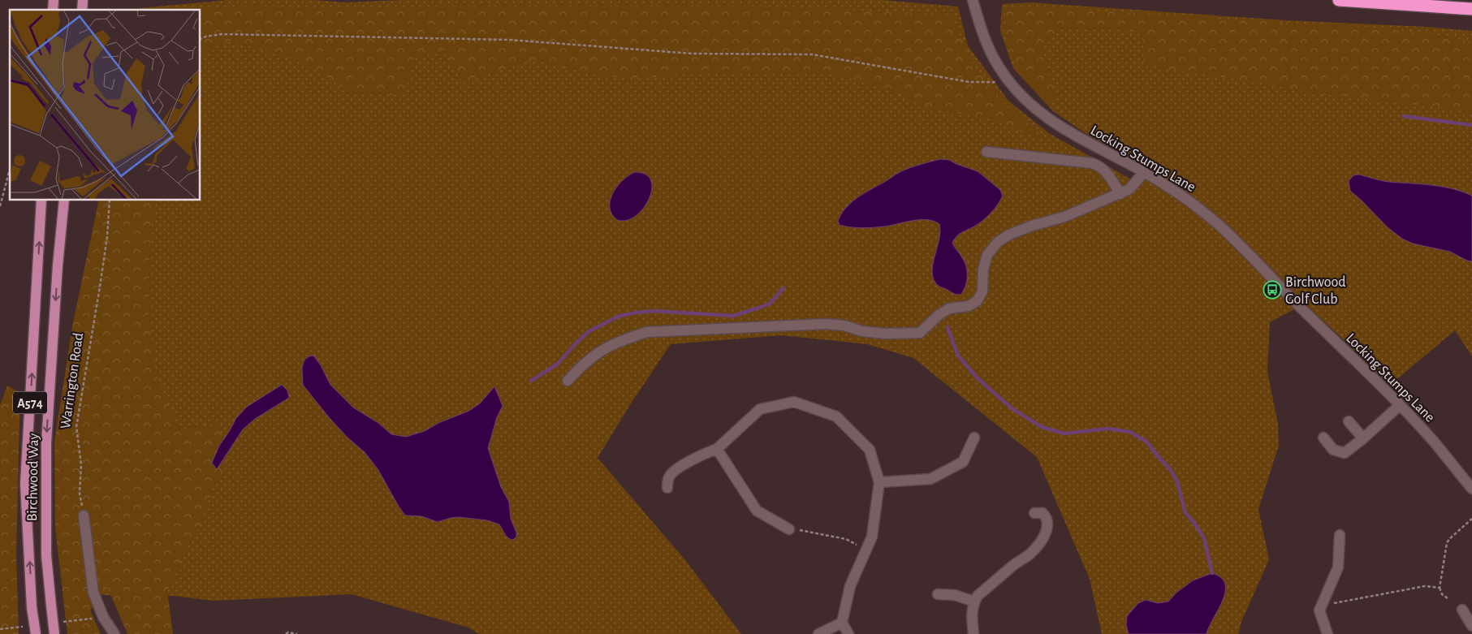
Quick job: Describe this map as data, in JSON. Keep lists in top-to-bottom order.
{
  "streets": {
    "main road": ["A574", "Birchwood Way"],
    "street": ["Locking Stumps Lane"],
    "path": ["Warrington Road"]
  },
  "places": {
    "bus stop": ["Birchwood Golf Club"]
  }
}
